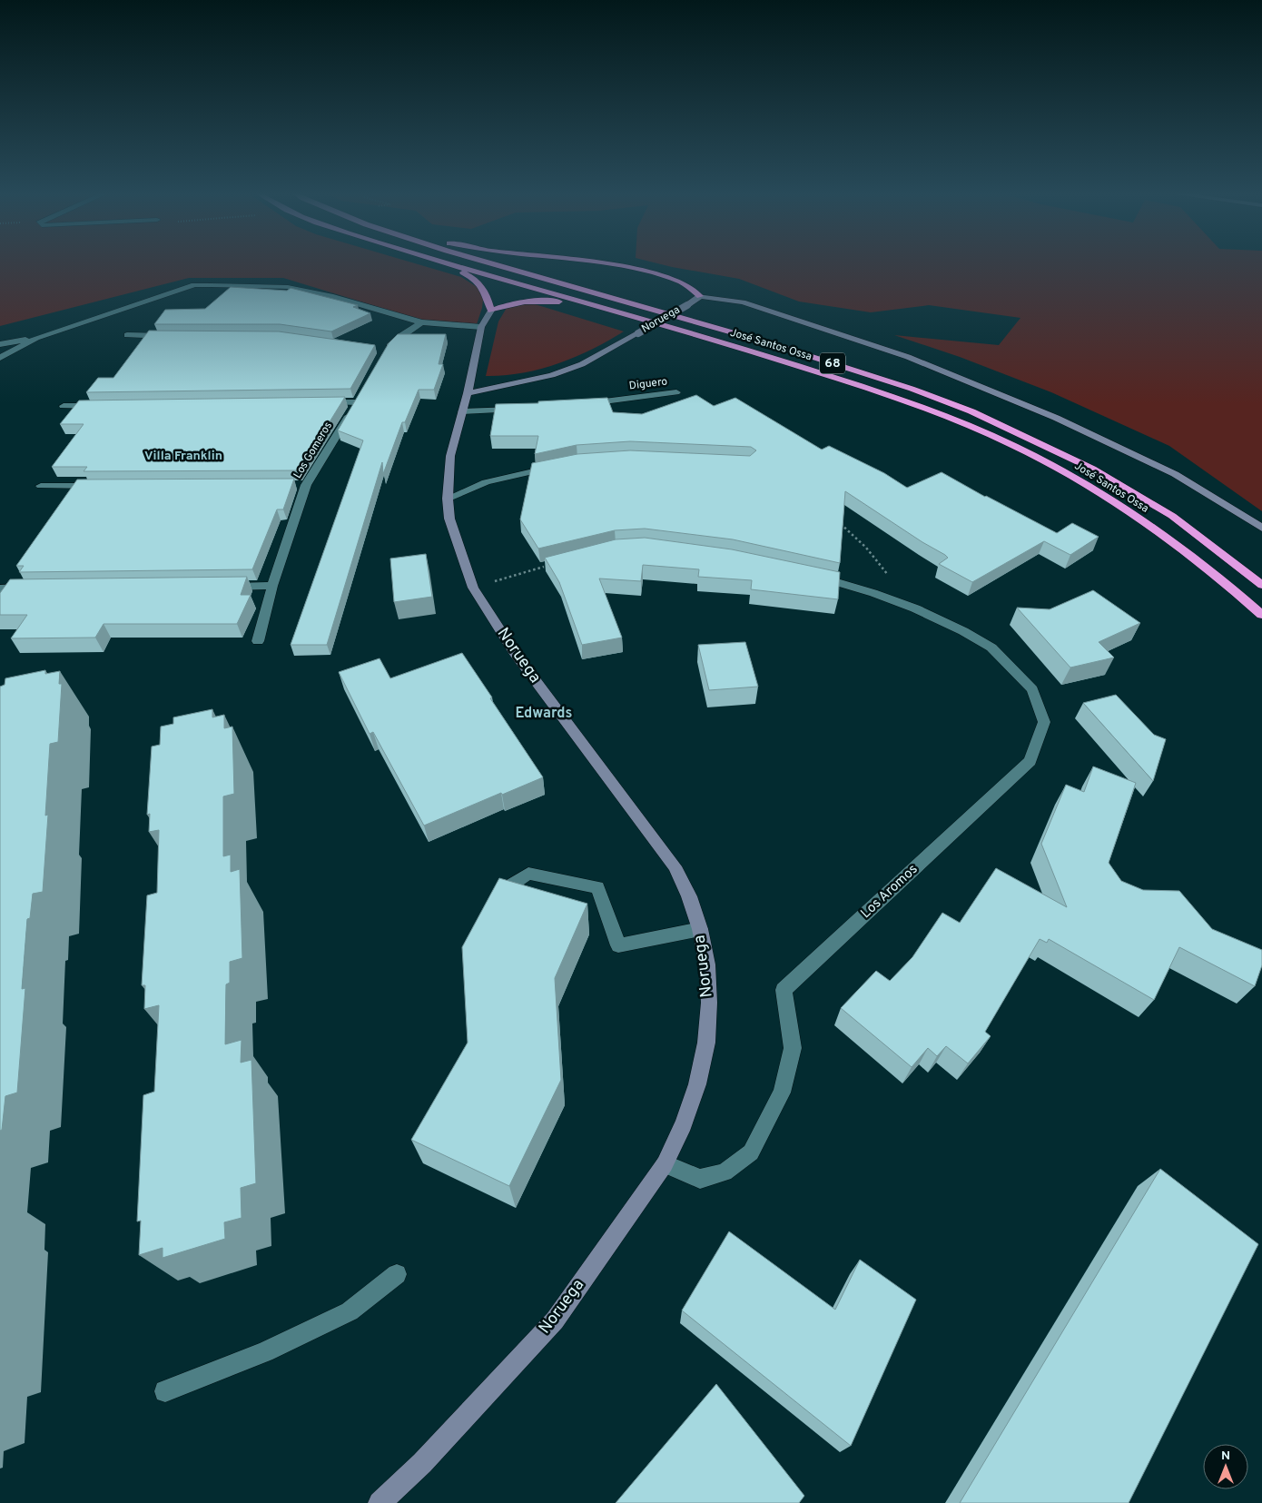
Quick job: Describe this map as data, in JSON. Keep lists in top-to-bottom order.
{
  "streets": {
    "highway": ["José Santos Ossa", "68"],
    "main road": ["Noruega"],
    "street": ["Diguero", "Los Gomeros", "Los Aromos"]
  },
  "crossings": [
    ["Noruega", "Los Aromos"]
  ],
  "districts": ["Villa Franklin", "Edwards"],
  "north": "top"
}
